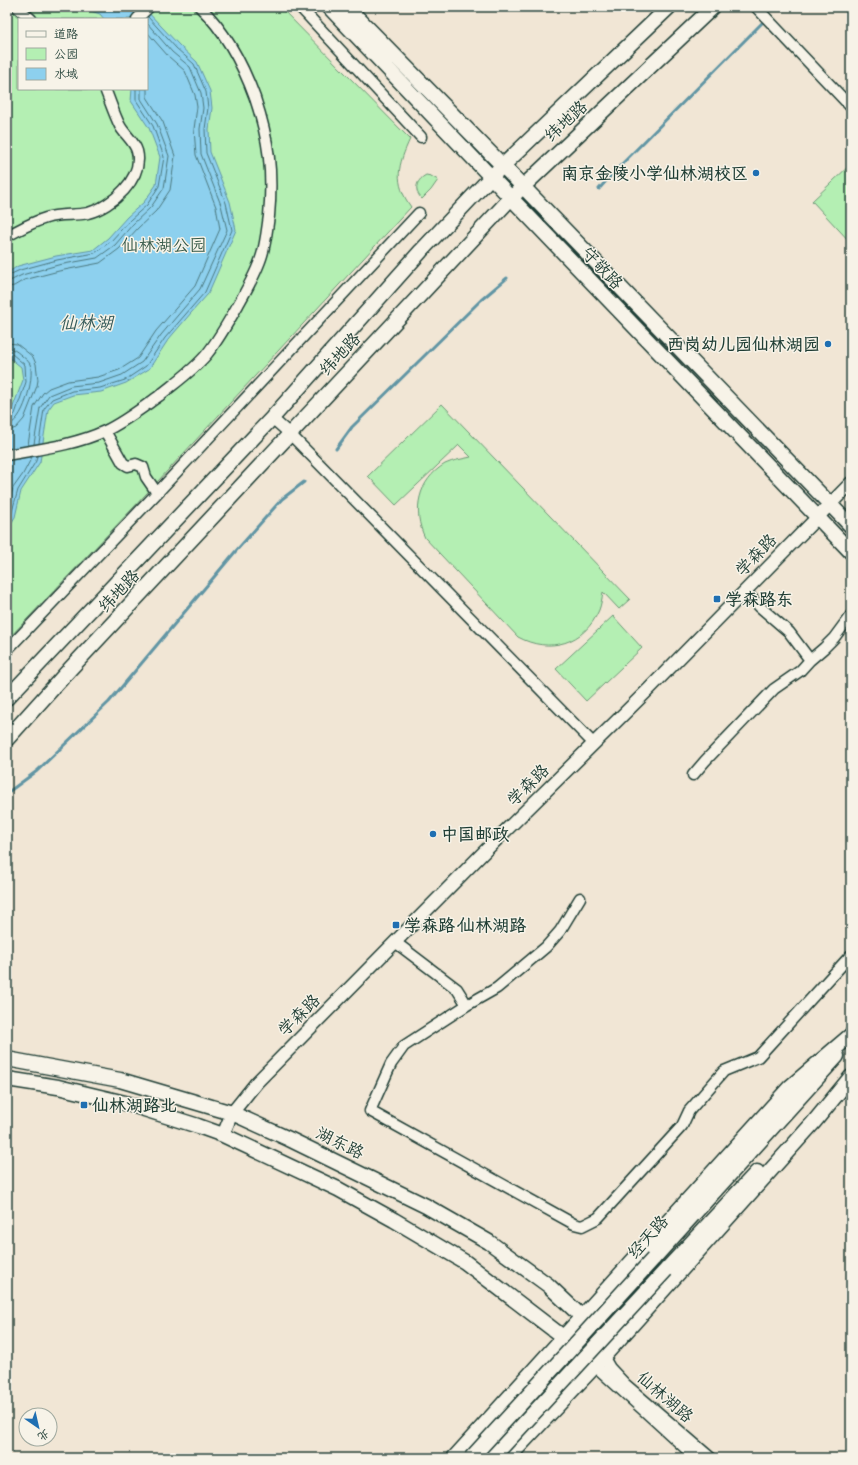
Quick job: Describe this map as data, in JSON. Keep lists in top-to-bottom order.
{
  "streets": {
    "main road": [
      "纬地路",
      "守敬路",
      "湖东路",
      "经天路"
    ],
    "street": ["学森路", "仙林湖路"]
  },
  "crossings": [
    ["纬地路", "守敬路"],
    ["守敬路", "学森路"],
    ["学森路", "湖东路"],
    ["湖东路", "仙林湖路"]
  ],
  "water": ["仙林湖"],
  "parks": ["仙林湖公园"],
  "places": {
    "other": ["南京金陵小学仙林湖校区", "西岗幼儿园仙林湖园", "中国邮政"],
    "transit": ["学森路东", "学森路·仙林湖路", "仙林湖路北"]
  },
  "legend": ["道路", "公园", "水域"],
  "north": "bottom right"
}
